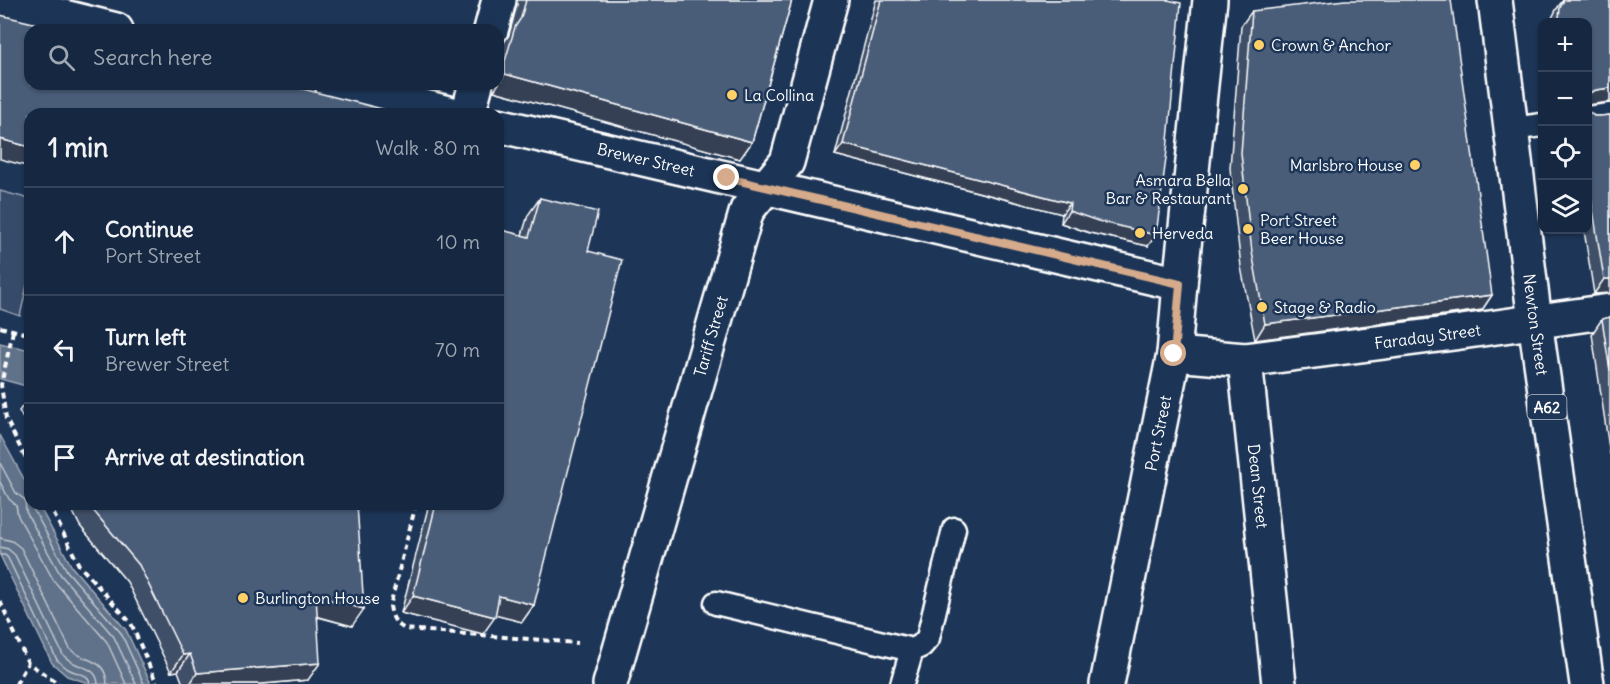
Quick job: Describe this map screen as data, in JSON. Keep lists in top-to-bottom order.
{
  "streets": {
    "street": [
      "Brewer Street",
      "Newton Street",
      "Tariff Street",
      "Faraday Street",
      "A62",
      "Port Street",
      "Dean Street"
    ]
  },
  "crossings": [
    ["Brewer Street", "Tariff Street"],
    ["Brewer Street", "Port Street"],
    ["Newton Street", "Faraday Street"],
    ["Faraday Street", "Dean Street"]
  ],
  "places": [
    "Crown & Anchor",
    "La Collina",
    "Marlsbro House",
    "Asmara Bella Bar & Restaurant",
    "Port Street Beer House",
    "Herveda",
    "Stage & Radio",
    "Burlington House"
  ],
  "page": {
    "map_buttons": ["+", "−"],
    "search": "Search here",
    "heading": ["1 min", "Walk · 80 m"],
    "list": [
      ["Continue", "Port Street", "10 m"],
      ["Turn left", "Brewer Street", "70 m"],
      "Arrive at destination"
    ]
  }
}
